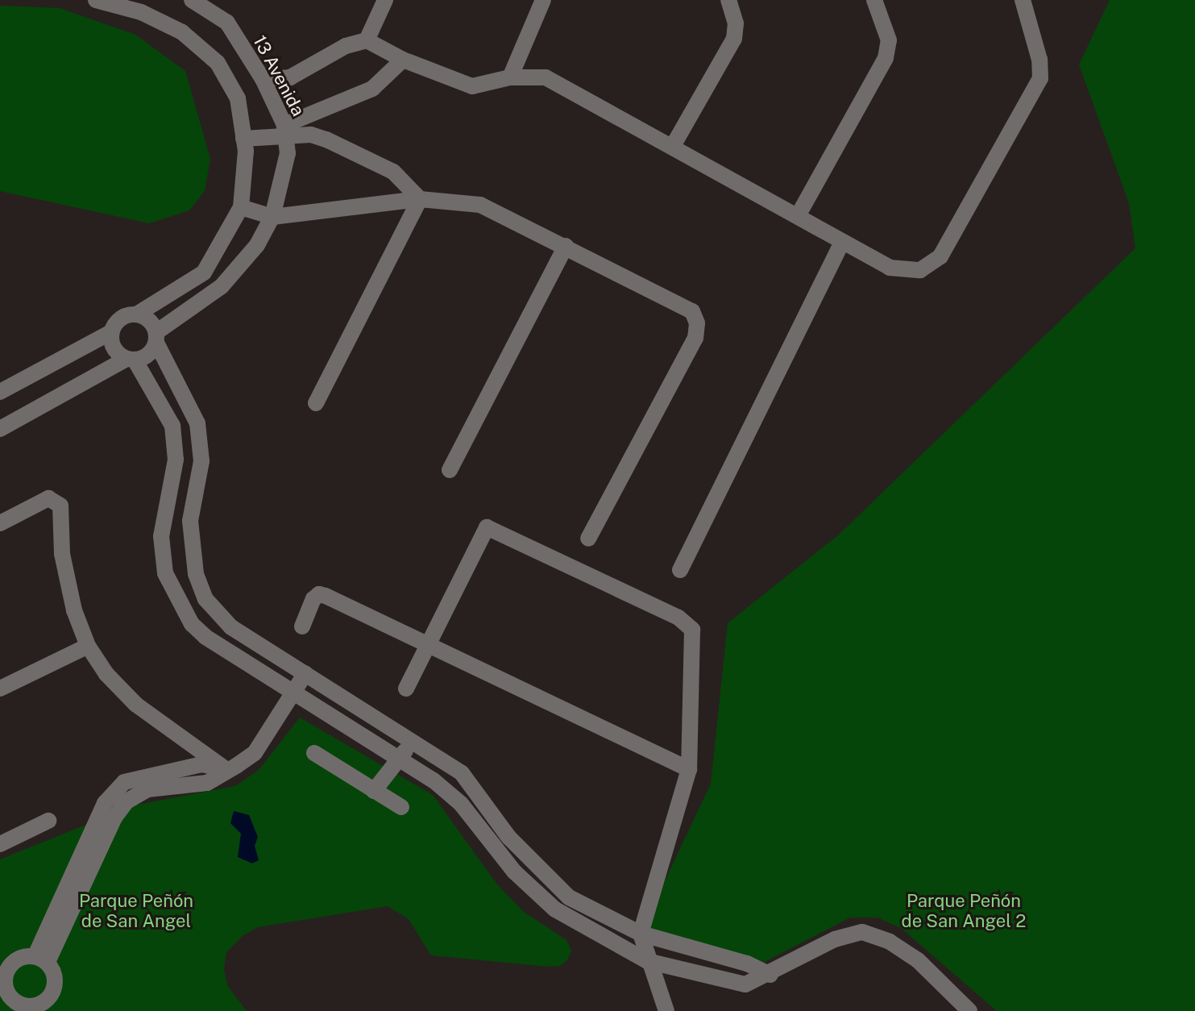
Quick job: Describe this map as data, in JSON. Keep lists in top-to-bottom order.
{
  "streets": {
    "street": ["13 Avenida"]
  },
  "parks": ["Parque Peñón de San Angel", "Parque Peñón de San Angel 2"]
}
